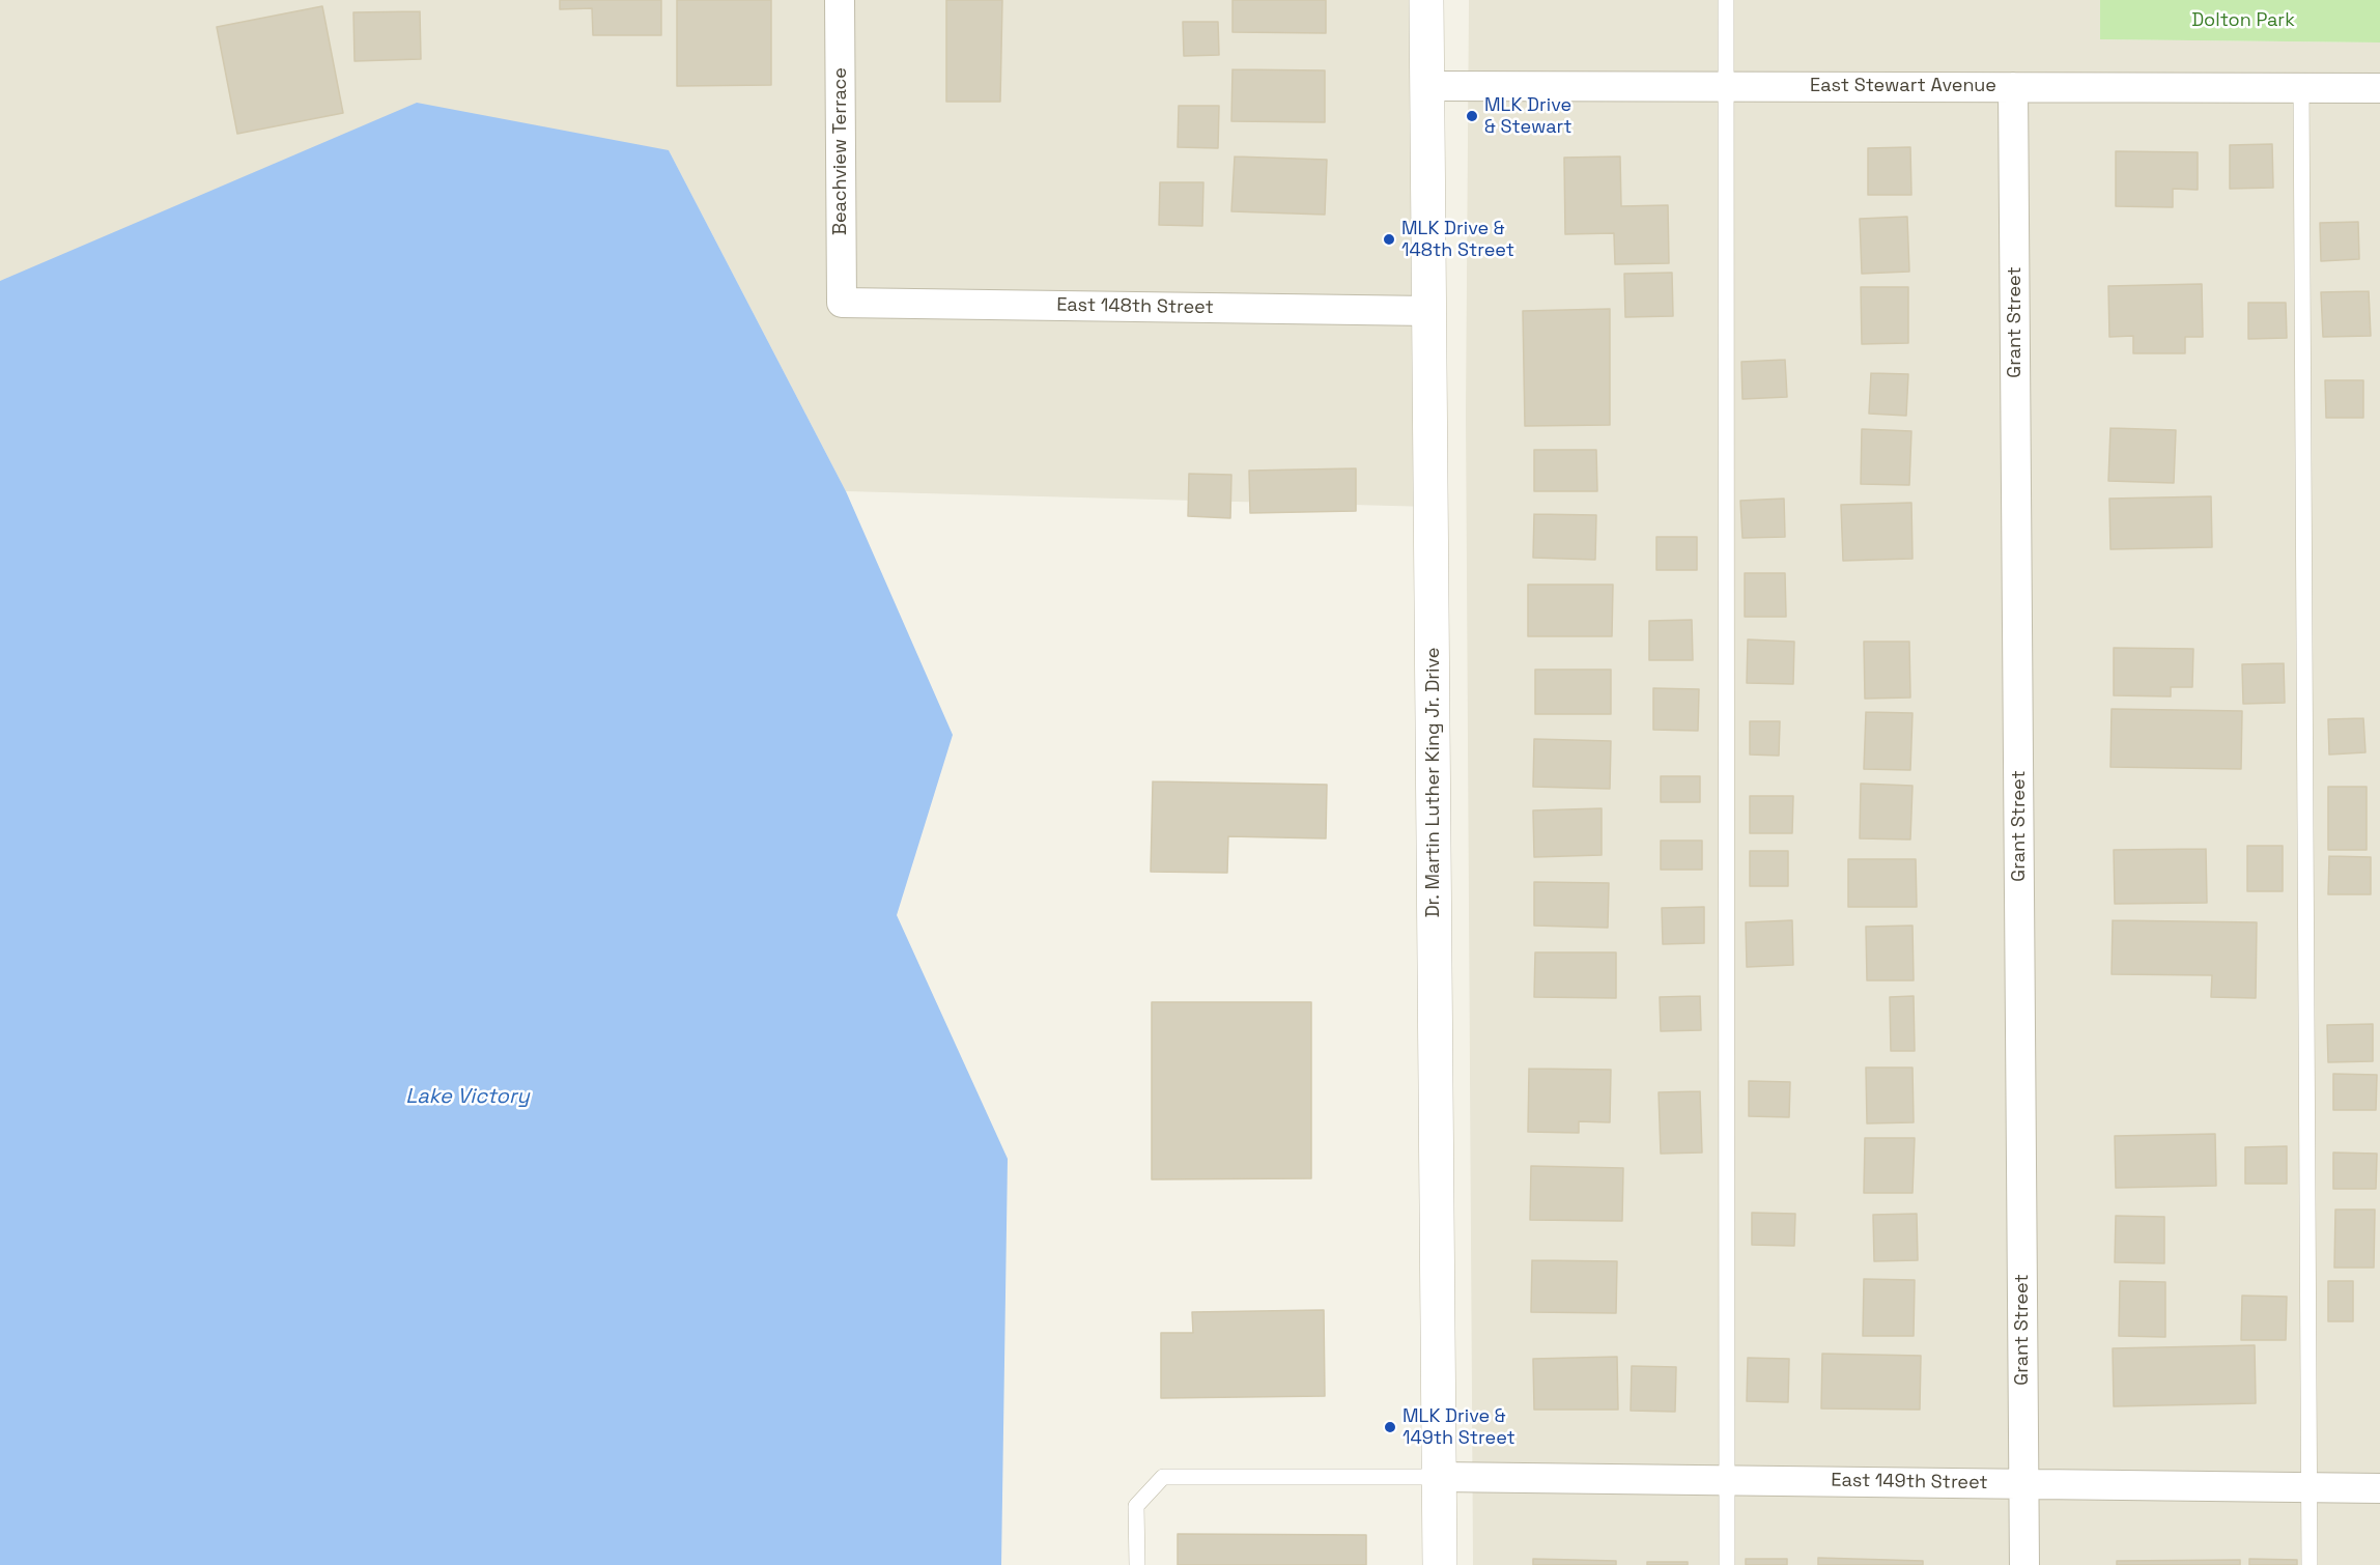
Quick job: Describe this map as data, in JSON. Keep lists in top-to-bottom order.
{
  "streets": {
    "street": [
      "East Stewart Avenue",
      "Beachview Terrace",
      "East 148th Street",
      "Grant Street",
      "Dr. Martin Luther King Jr. Drive",
      "East 149th Street"
    ]
  },
  "crossings": [
    ["East Stewart Avenue", "Grant Street"],
    ["East Stewart Avenue", "Dr. Martin Luther King Jr. Drive"],
    ["Beachview Terrace", "East 148th Street"],
    ["East 148th Street", "Dr. Martin Luther King Jr. Drive"],
    ["Grant Street", "East 149th Street"],
    ["Dr. Martin Luther King Jr. Drive", "East 149th Street"]
  ],
  "water": ["Lake Victory"],
  "parks": ["Dolton Park"],
  "places": ["MLK Drive & Stewart", "MLK Drive & 148th Street", "MLK Drive & 149th Street"]
}
